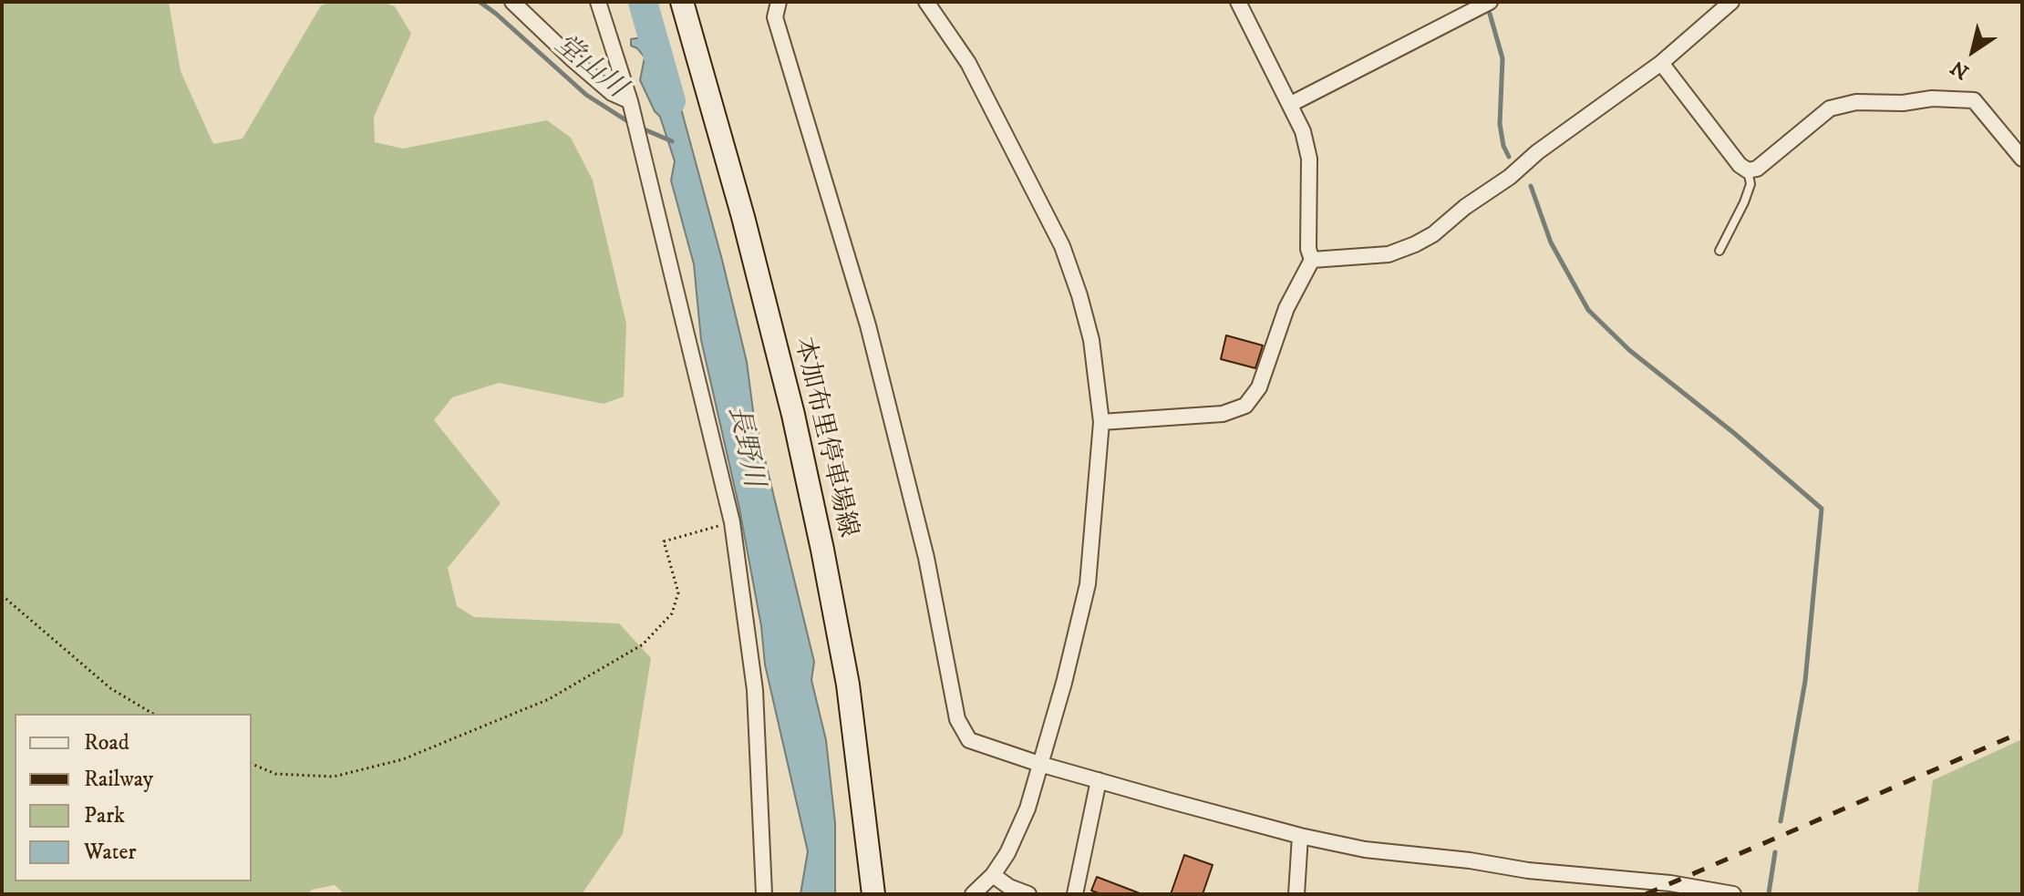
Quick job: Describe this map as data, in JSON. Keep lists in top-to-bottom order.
{
  "streets": {
    "main road": ["本加布里停車場線"]
  },
  "water": ["堂山川", "長野川"],
  "legend": [
    "Road",
    "Railway",
    "Park",
    "Water"
  ],
  "north": "bottom left"
}
